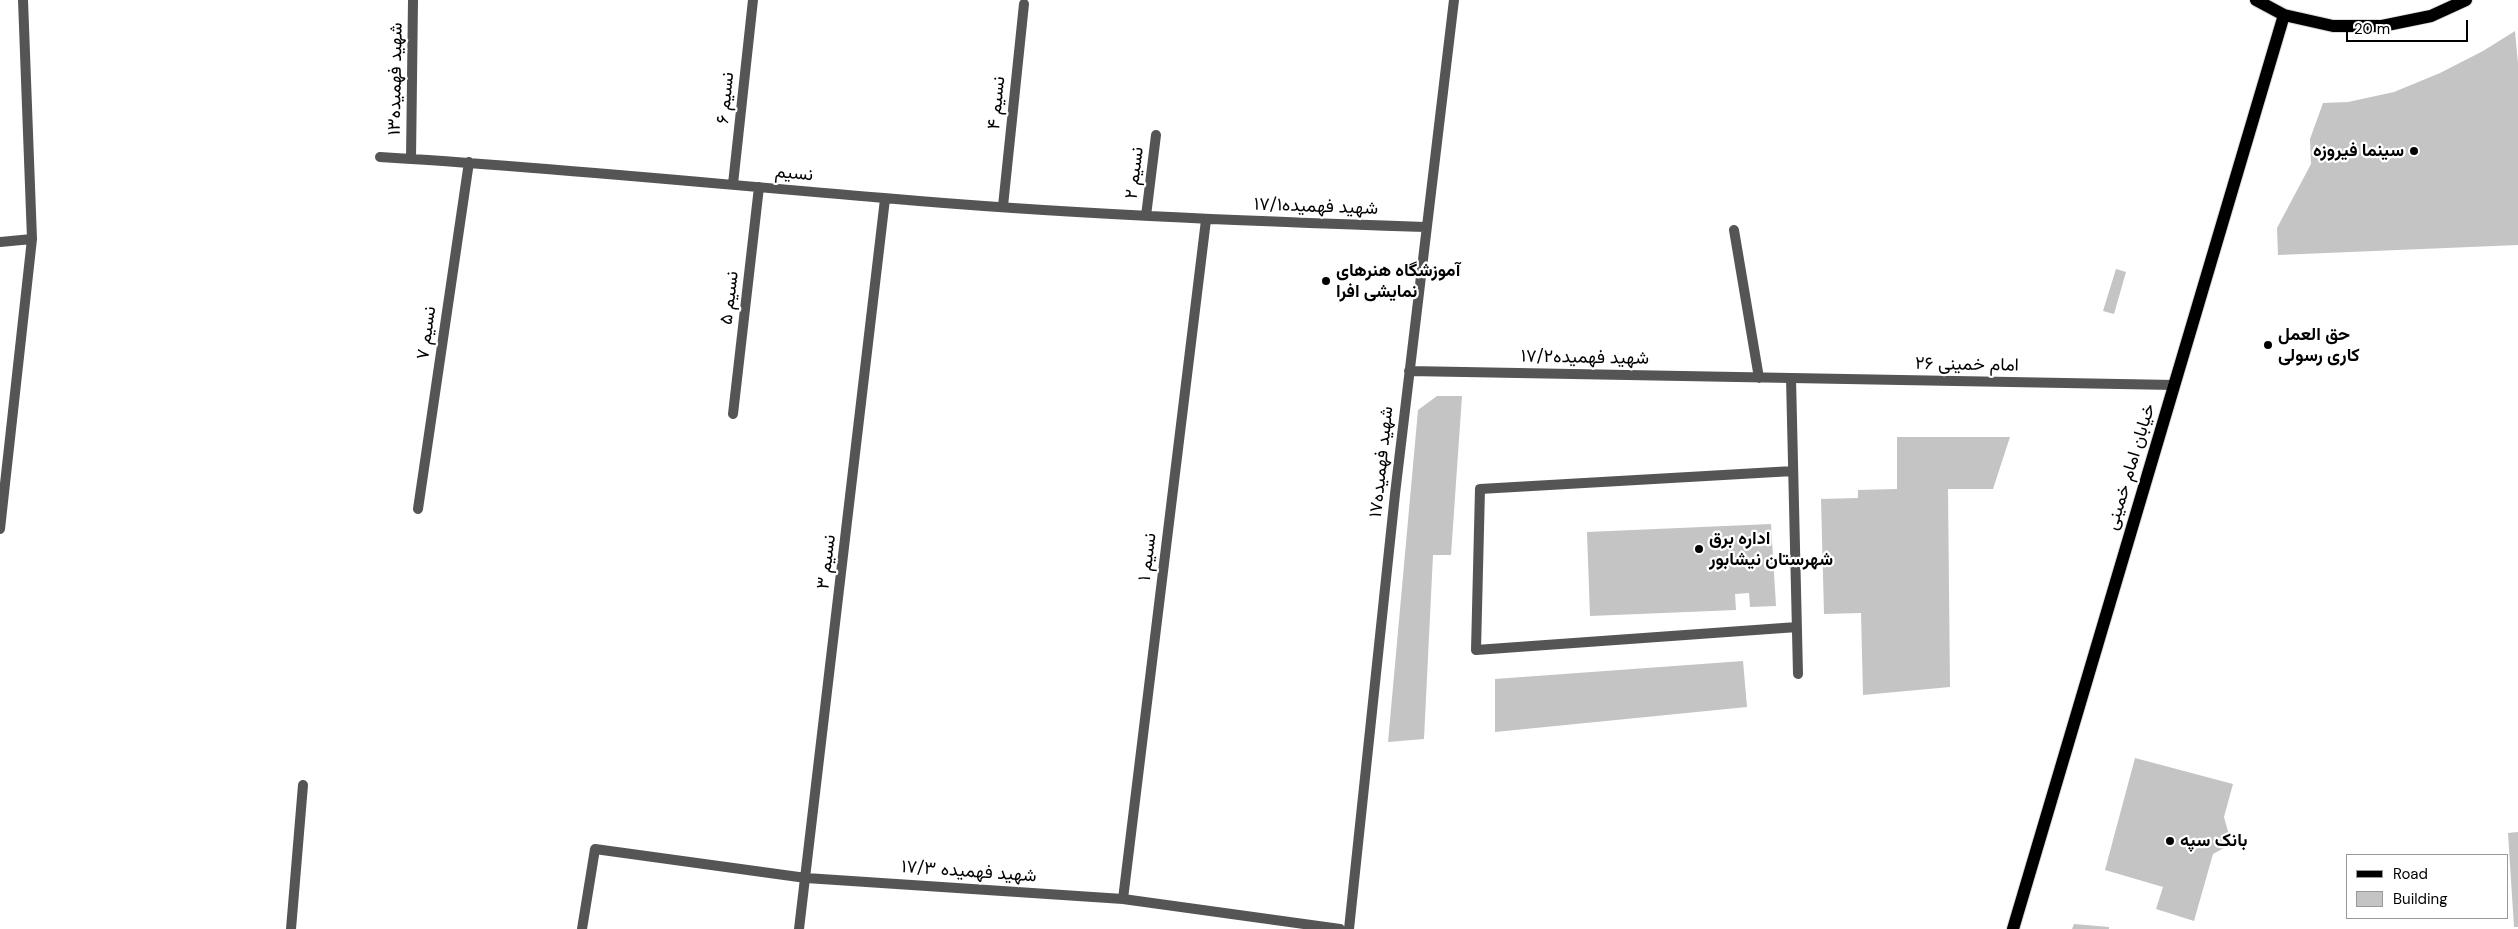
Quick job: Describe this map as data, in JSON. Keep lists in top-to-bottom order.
{
  "streets": {
    "main road": ["خیابان امام خمینی"],
    "street": [
      "شهید فهمیده۱۳",
      "نسیم ۶",
      "نسیم ۴",
      "نسیم ۲",
      "نسیم",
      "شهید فهمیده۱۷/۱",
      "نسیم ۵",
      "نسیم ۷",
      "شهید فهمیده۱۷/۲",
      "امام خمینی ۲۶",
      "شهید فهمیده۱۷",
      "نسیم ۱",
      "نسیم ۳",
      "شهید فهمیده ۱۷/۳"
    ]
  },
  "crossings": [
    ["شهید فهمیده۱۳", "نسیم"],
    ["نسیم ۶", "نسیم"],
    ["نسیم ۴", "نسیم"],
    ["نسیم ۲", "نسیم"],
    ["نسیم", "شهید فهمیده۱۷/۱"],
    ["نسیم", "نسیم ۵"],
    ["نسیم", "نسیم ۷"],
    ["نسیم", "نسیم ۱"],
    ["نسیم", "نسیم ۳"],
    ["شهید فهمیده۱۷/۱", "شهید فهمیده۱۷"],
    ["شهید فهمیده۱۷/۱", "نسیم ۱"],
    ["شهید فهمیده۱۷/۲", "امام خمینی ۲۶"],
    ["شهید فهمیده۱۷/۲", "شهید فهمیده۱۷"],
    ["امام خمینی ۲۶", "خیابان امام خمینی"],
    ["نسیم ۱", "شهید فهمیده ۱۷/۳"],
    ["نسیم ۳", "شهید فهمیده ۱۷/۳"]
  ],
  "places": [
    "سینما فیروزه",
    "آموزشگاه هنرهای نمایشی افرا",
    "حق العمل کاری رسولی",
    "اداره برق شهرستان نیشابور",
    "بانک سپه"
  ],
  "legend": ["Road", "Building"],
  "scale_bar": "20 m"
}
